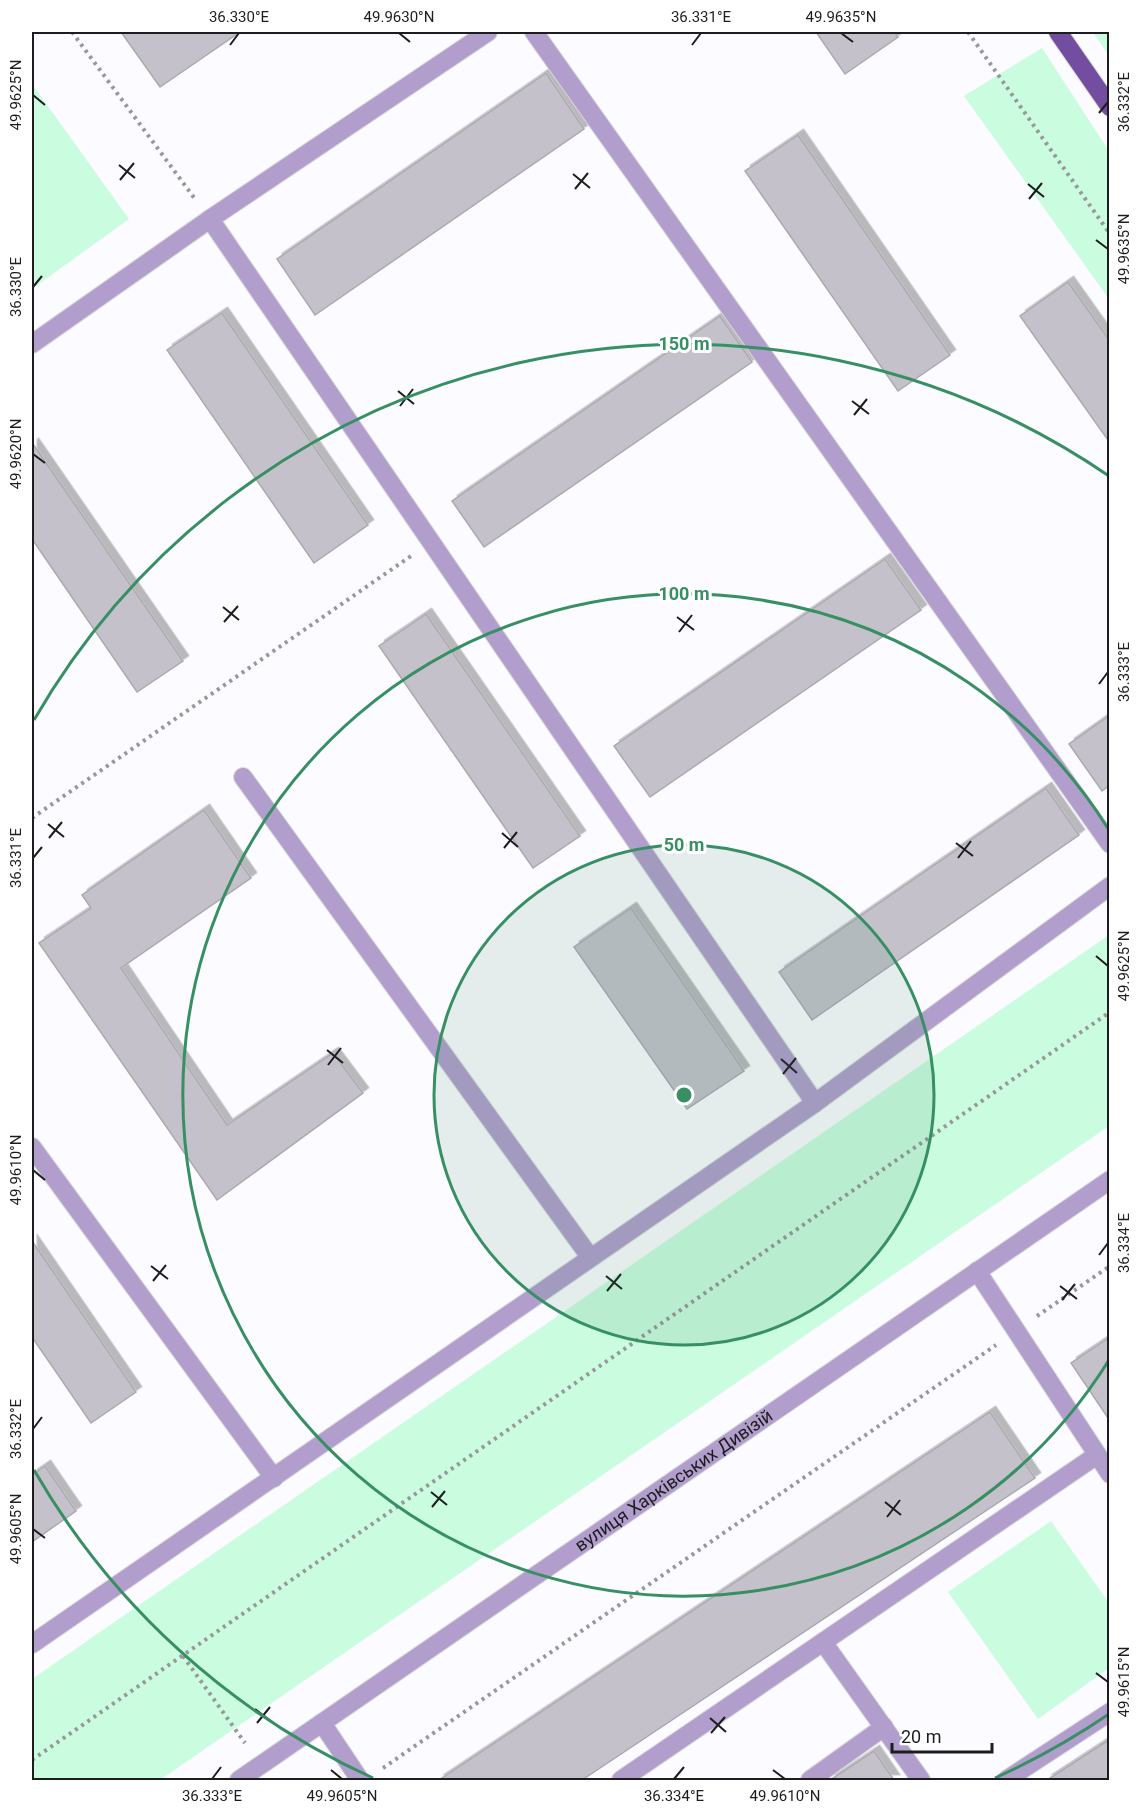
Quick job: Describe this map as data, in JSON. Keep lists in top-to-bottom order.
{
  "streets": {
    "street": ["вулиця Харківських Дивізій"]
  },
  "scale_bar": "20 m",
  "coordinates": [
    "36.330°E",
    "49.9630°N",
    "36.331°E",
    "49.9635°N",
    "49.9625°N",
    "36.332°E",
    "49.9620°N",
    "36.333°E",
    "49.9610°N",
    "36.334°E",
    "49.9605°N",
    "49.9615°N"
  ],
  "rings": ["150 m", "100 m", "50 m"]
}
